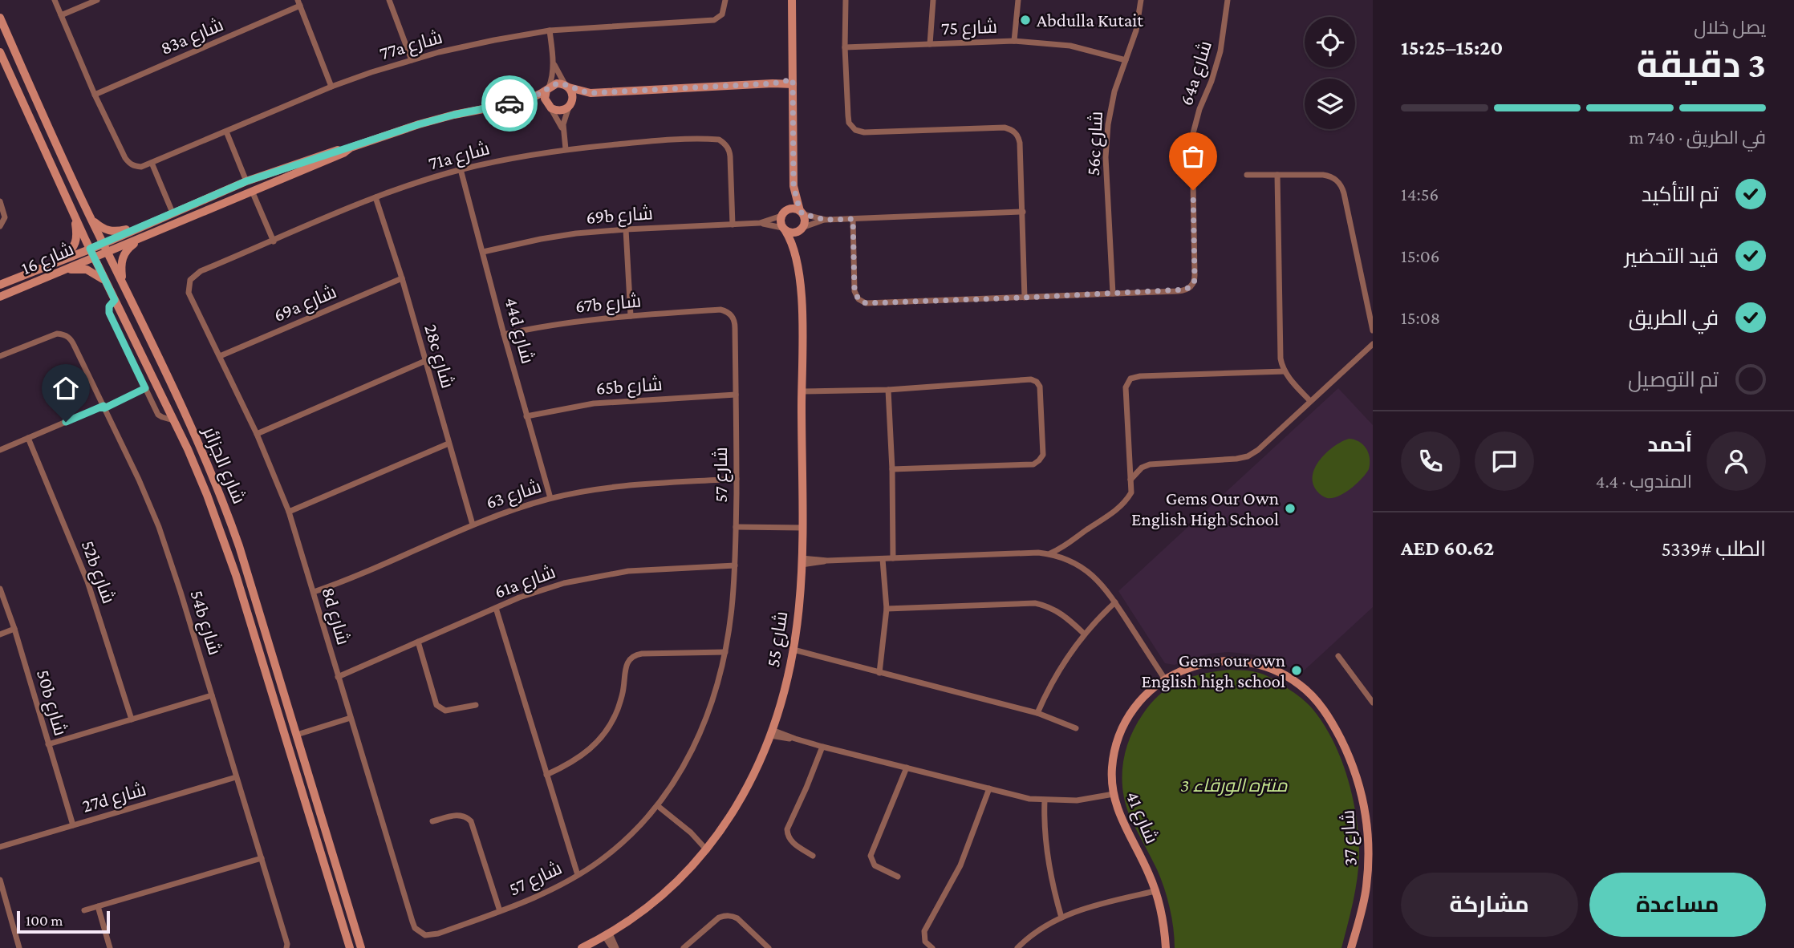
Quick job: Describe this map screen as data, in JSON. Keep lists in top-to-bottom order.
{
  "streets": {
    "street": [
      "شارع 75",
      "83a شارع",
      "77a شارع",
      "64a شارع",
      "56c شارع",
      "71a شارع",
      "69b شارع",
      "شارع 16",
      "69a شارع",
      "67b شارع",
      "44d شارع",
      "28c شارع",
      "65b شارع",
      "شارع الجزائر",
      "شارع 57",
      "شارع 63",
      "52b شارع",
      "61a شارع",
      "8d شارع",
      "54b شارع",
      "شارع 55",
      "50b شارع",
      "27d شارع",
      "شارع 41",
      "شارع 37"
    ]
  },
  "crossings": [
    ["شارع 75", "56c شارع"],
    ["83a شارع", "77a شارع"],
    ["64a شارع", "56c شارع"],
    ["71a شارع", "69b شارع"],
    ["71a شارع", "44d شارع"],
    ["71a شارع", "28c شارع"],
    ["71a شارع", "8d شارع"],
    ["69b شارع", "44d شارع"],
    ["69b شارع", "شارع 55"],
    ["شارع 16", "شارع الجزائر"],
    ["69a شارع", "28c شارع"],
    ["69a شارع", "8d شارع"],
    ["67b شارع", "44d شارع"],
    ["67b شارع", "شارع 57"],
    ["44d شارع", "65b شارع"],
    ["44d شارع", "شارع 63"],
    ["28c شارع", "شارع 63"],
    ["65b شارع", "شارع 57"],
    ["شارع 57", "شارع 63"],
    ["شارع 57", "61a شارع"],
    ["شارع 57", "8d شارع"],
    ["شارع 63", "8d شارع"],
    ["61a شارع", "8d شارع"],
    ["54b شارع", "27d شارع"],
    ["50b شارع", "27d شارع"],
    ["شارع 41", "شارع 37"]
  ],
  "parks": ["منتزه الورقاء 3"],
  "places": ["Abdulla Kutait", "Gems Our Own English High School", "Gems our own English high school"],
  "scale_bar": "100 m",
  "page": {
    "heading": ["3 دقيقة", "يصل خلال", "15:20–15:25"],
    "panel": [
      "أحمد",
      "المندوب · 4.4",
      "الطلب #5339",
      "AED 60.62"
    ],
    "bar": "في الطريق · 740 m",
    "list": [
      ["تم التأكيد", "14:56"],
      ["قيد التحضير", "15:06"],
      ["في الطريق", "15:08"],
      "تم التوصيل"
    ],
    "buttons": ["مساعدة", "مشاركة"],
    "scale": "100 m"
  }
}
